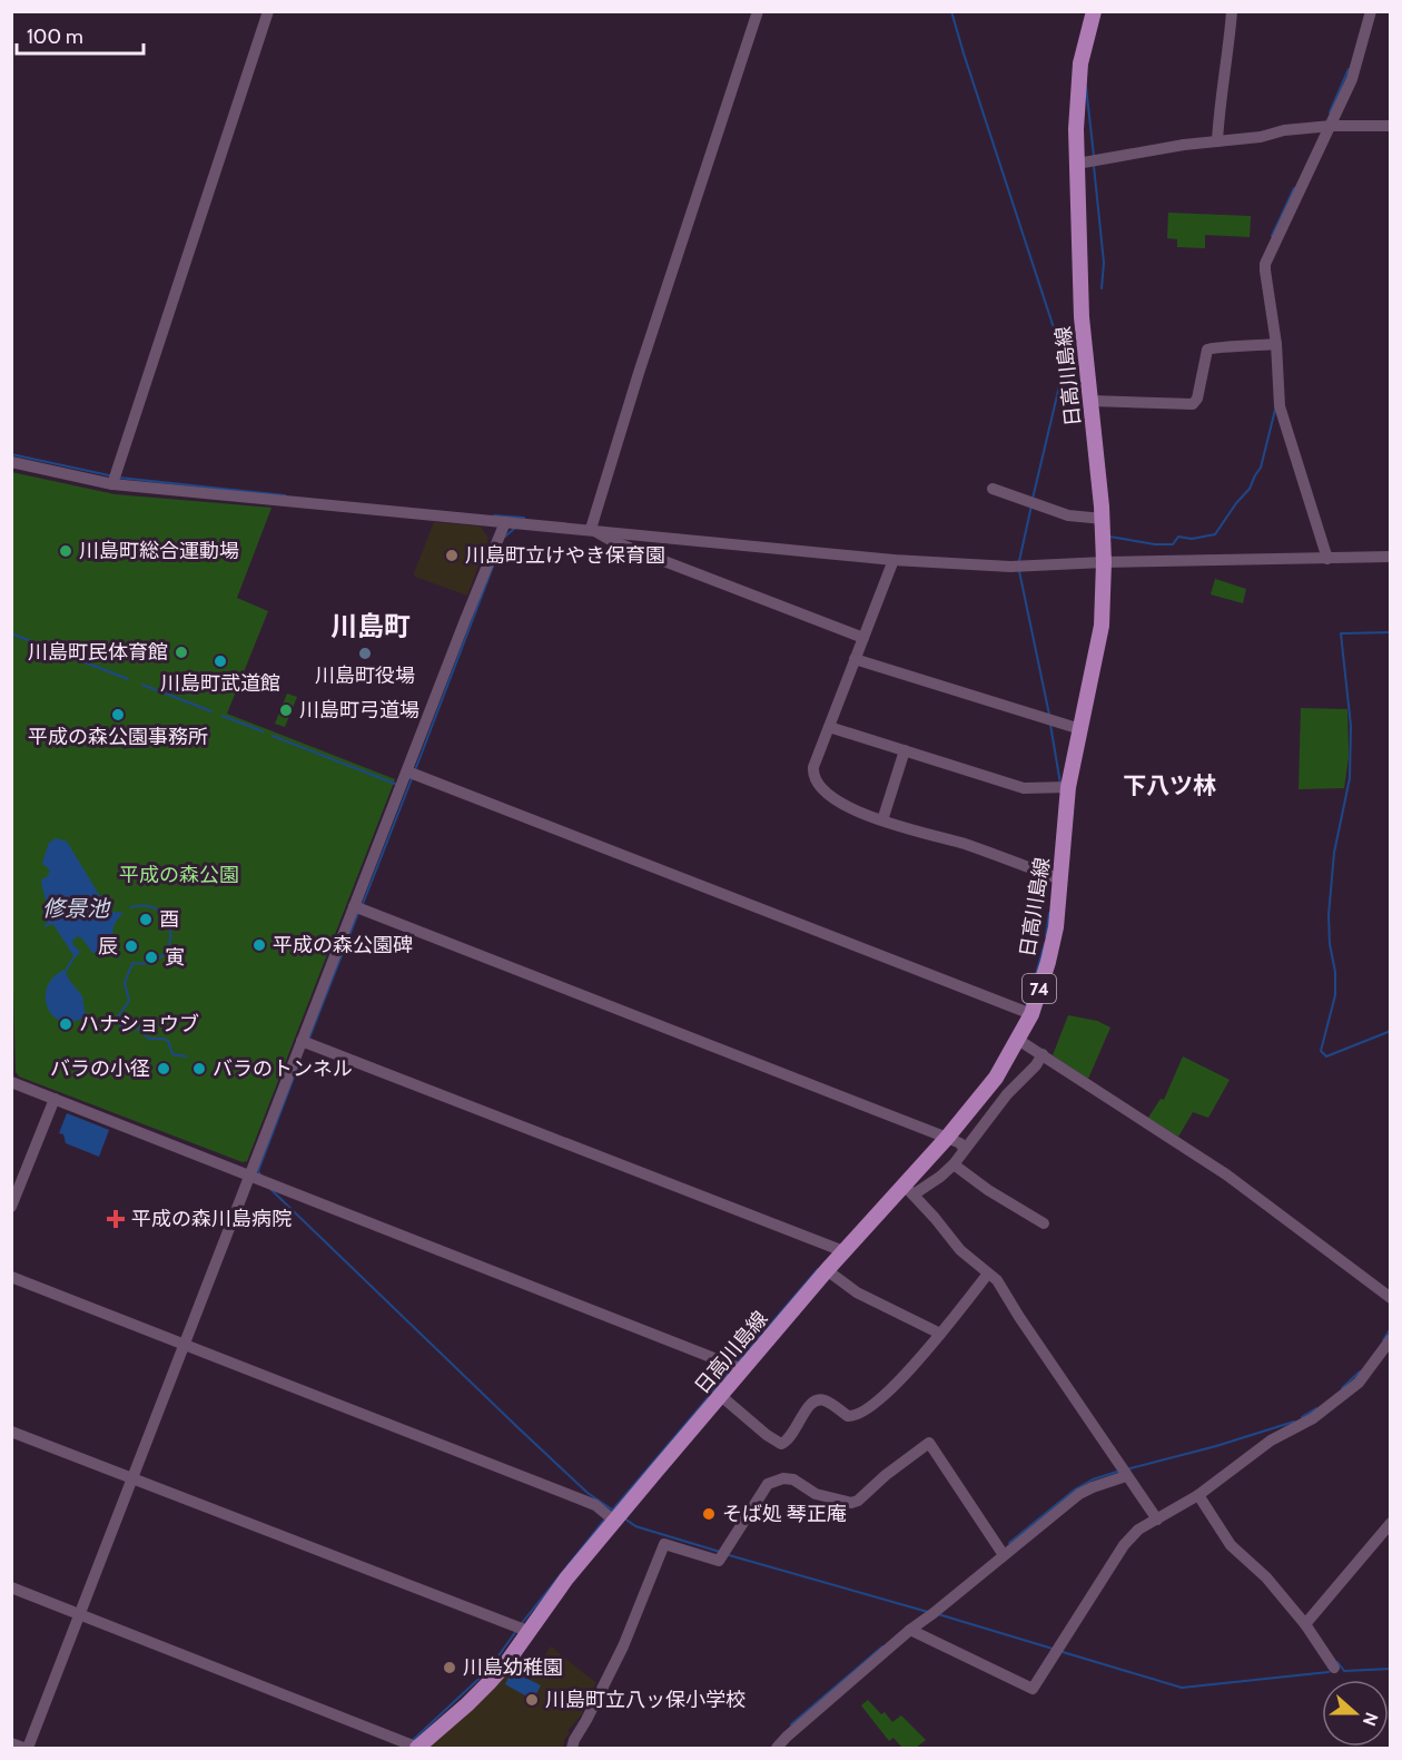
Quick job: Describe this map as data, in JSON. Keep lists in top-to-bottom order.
{
  "streets": {
    "main road": ["日高川島線", "74"]
  },
  "districts": ["川島町", "下八ツ林"],
  "water": ["修景池"],
  "parks": ["平成の森公園"],
  "places": {
    "other": [
      "川島町総合運動場",
      "川島町立けやき保育園",
      "川島町民体育館",
      "川島町役場",
      "川島町武道館",
      "川島町弓道場",
      "平成の森公園事務所",
      "酉",
      "平成の森公園碑",
      "辰",
      "寅",
      "ハナショウブ",
      "バラの小径",
      "バラのトンネル",
      "そば処 琴正庵",
      "川島幼稚園",
      "川島町立八ッ保小学校"
    ],
    "health": ["平成の森川島病院"]
  },
  "scale_bar": "100 m",
  "north": "right"
}
